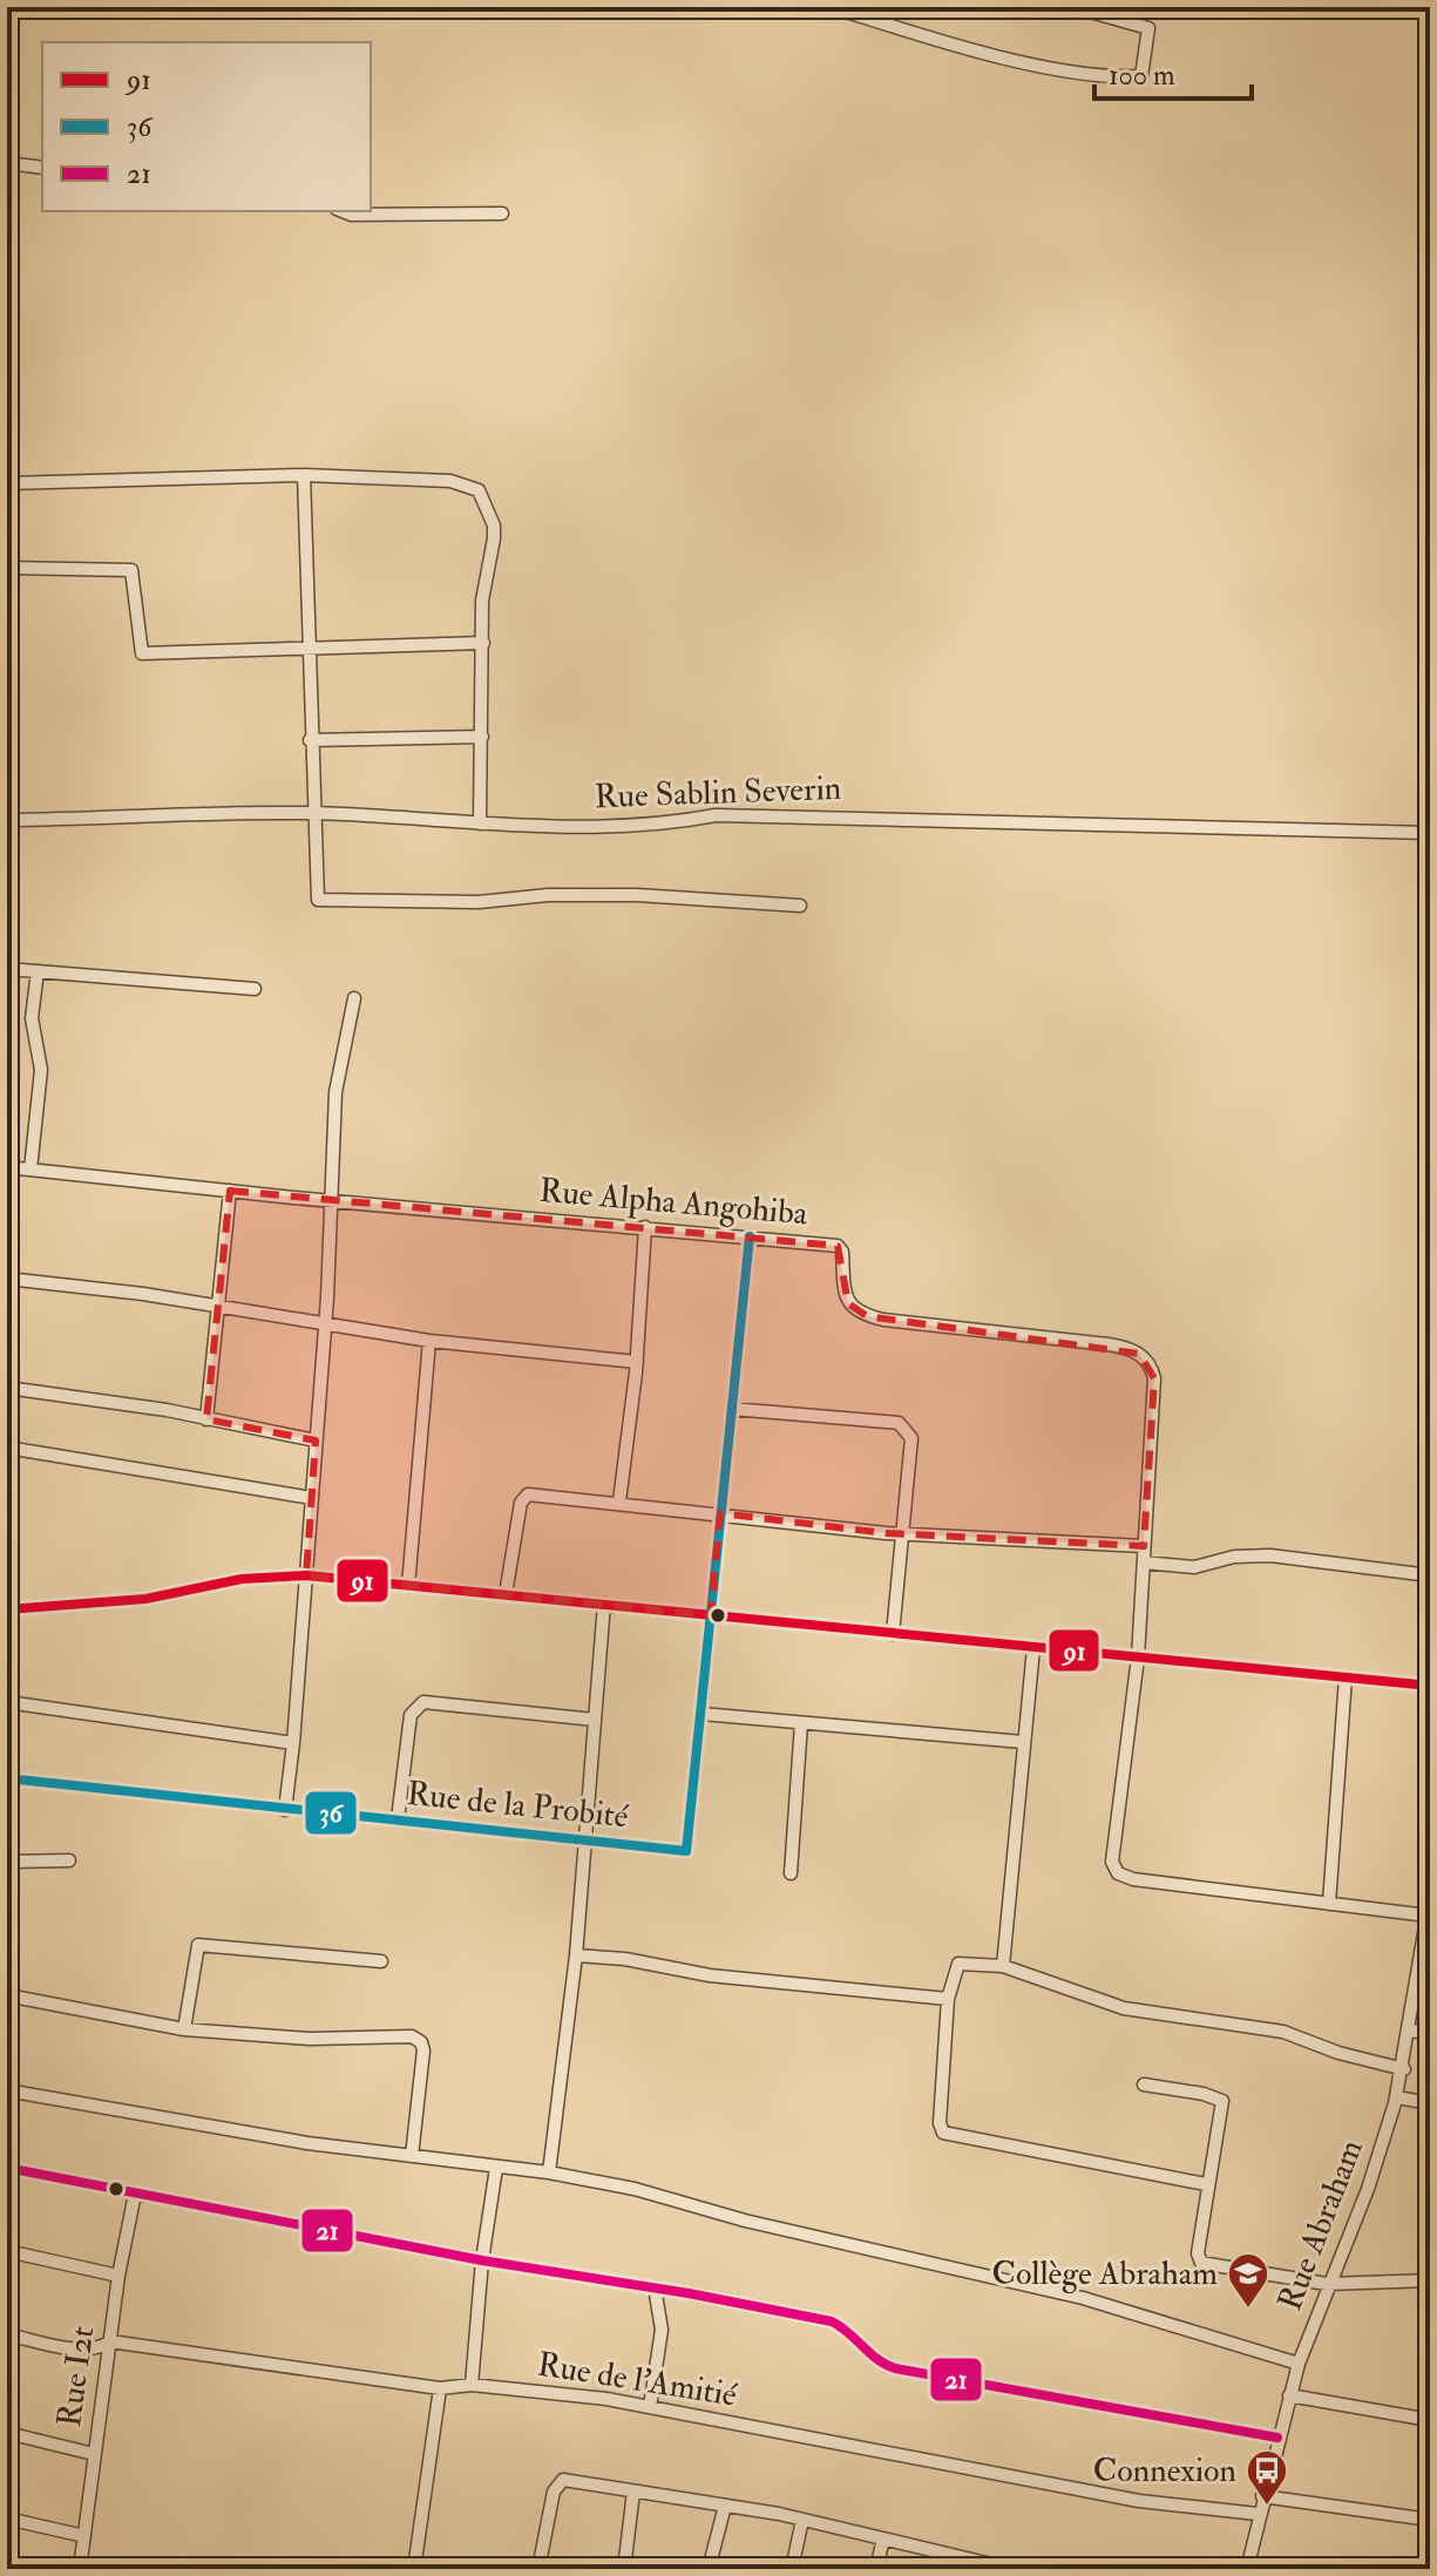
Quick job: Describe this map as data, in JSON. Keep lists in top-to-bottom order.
{
  "streets": {
    "street": [
      "Rue Sablin Severin",
      "Rue Alpha Angohiba",
      "Rue de la Probité",
      "Rue Abraham",
      "Rue I2t",
      "Rue de l'Amitié"
    ]
  },
  "crossings": [
    ["Rue Alpha Angohiba", "Rue de la Probité"],
    ["Rue Abraham", "Rue de l'Amitié"],
    ["Rue I2t", "Rue de l'Amitié"]
  ],
  "places": {
    "school or university": ["Collège Abraham"],
    "bus stop": ["Connexion"]
  },
  "lines": ["transit line 36", "transit line 91", "transit line 21"],
  "legend": ["91", "36", "21"],
  "scale_bar": "100 m"
}
